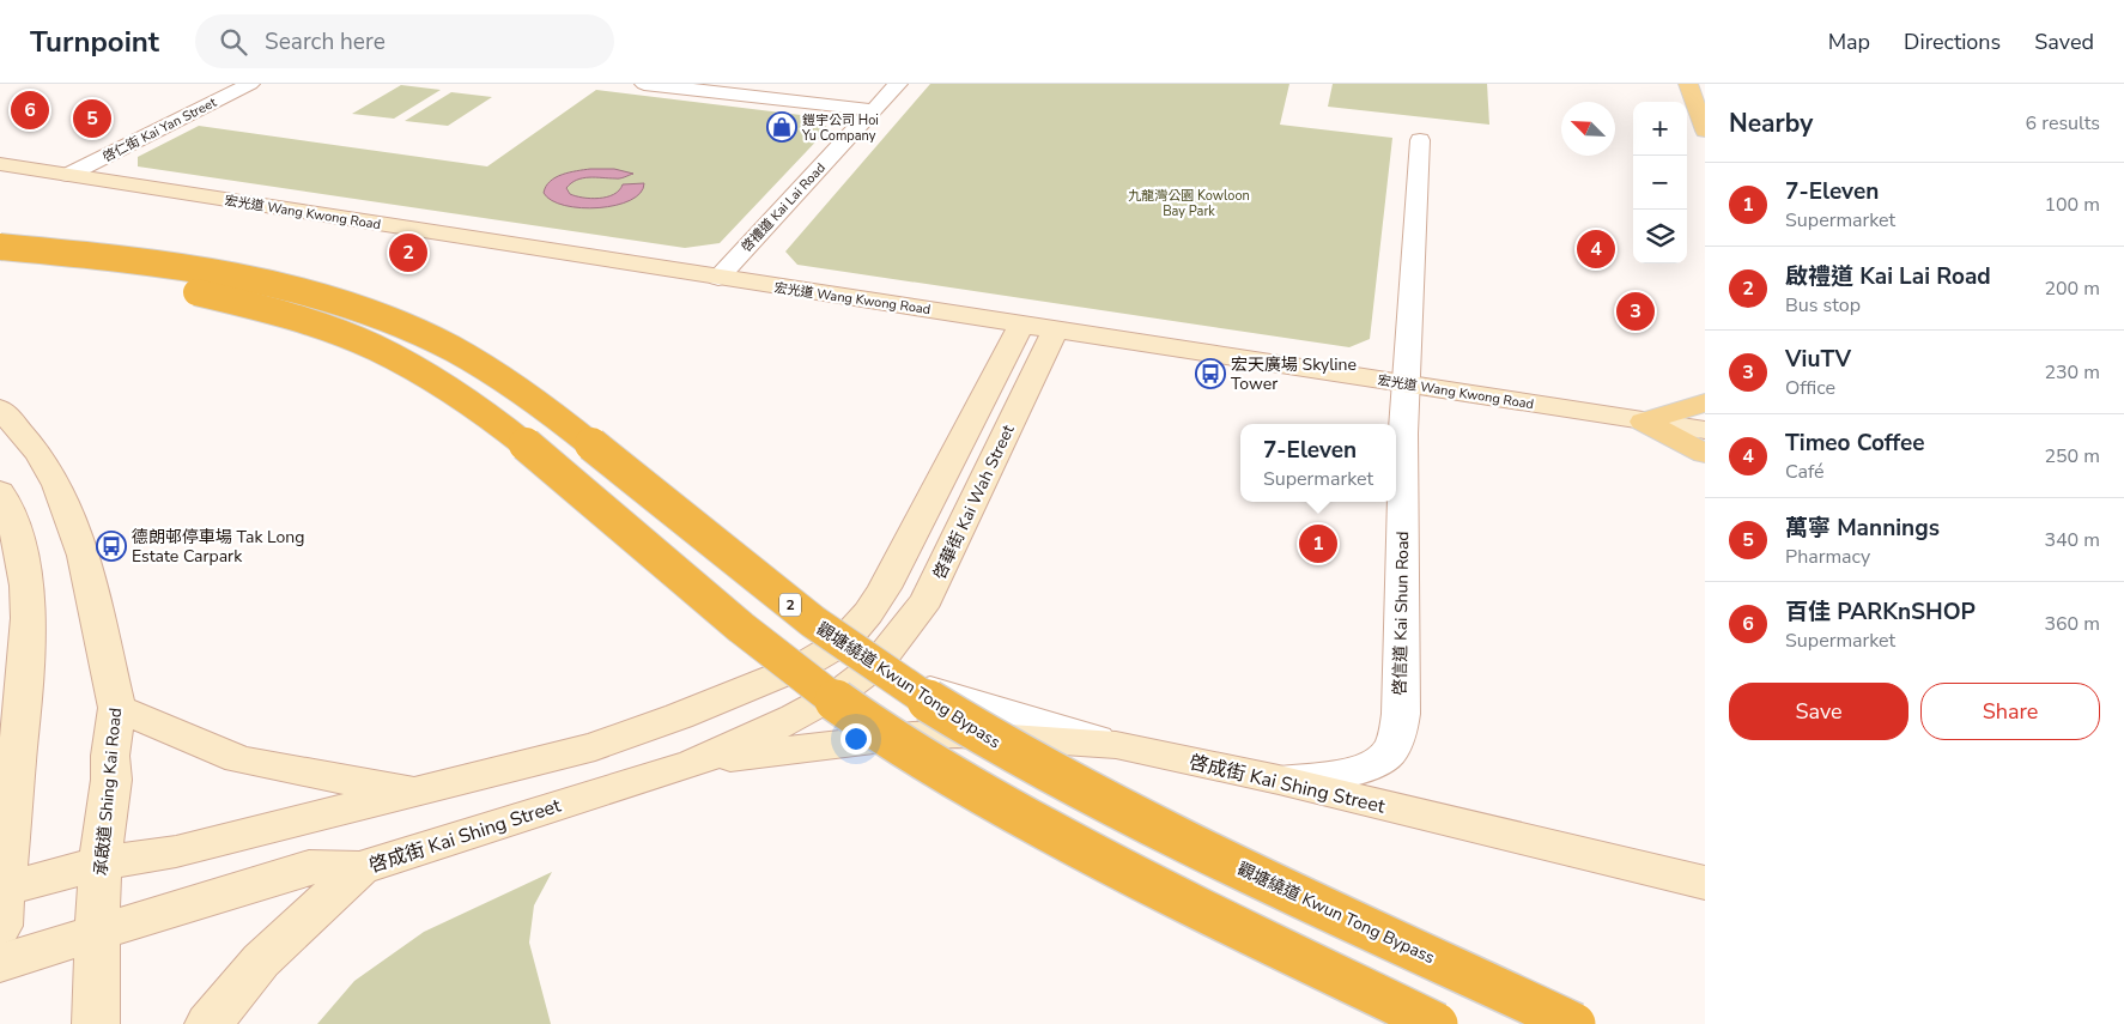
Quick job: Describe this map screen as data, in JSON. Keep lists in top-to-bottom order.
{
  "streets": {
    "highway": ["2", "觀塘繞道 Kwun Tong Bypass"],
    "main road": [
      "宏光道 Wang Kwong Road",
      "啓華街 Kai Wah Street",
      "啓成街 Kai Shing Street",
      "承啟道 Shing Kai Road"
    ],
    "street": ["啓仁街 Kai Yan Street", "啓禮道 Kai Lai Road", "啓信道 Kai Shun Road"]
  },
  "crossings": [
    ["啓仁街 Kai Yan Street", "宏光道 Wang Kwong Road"],
    ["啓禮道 Kai Lai Road", "宏光道 Wang Kwong Road"],
    ["宏光道 Wang Kwong Road", "啓華街 Kai Wah Street"],
    ["宏光道 Wang Kwong Road", "啓信道 Kai Shun Road"],
    ["啓華街 Kai Wah Street", "啓成街 Kai Shing Street"],
    ["啓信道 Kai Shun Road", "啓成街 Kai Shing Street"],
    ["啓成街 Kai Shing Street", "承啟道 Shing Kai Road"]
  ],
  "parks": ["九龍灣公園 Kowloon Bay Park"],
  "places": {
    "shop": ["鎧宇公司 Hoi Yu Company"],
    "bus stop": ["宏天廣場 Skyline Tower", "德朗邨停車場 Tak Long Estate Carpark"]
  },
  "north": "top left",
  "page": {
    "header": "Turnpoint",
    "search": "Search here",
    "nav": ["Map", "Directions", "Saved"],
    "heading": ["Nearby", "6 results"],
    "pins": [
      "6",
      "5",
      "4",
      "2",
      "3",
      "1"
    ],
    "map_buttons": ["+", "−"],
    "list": [
      {
        "mark": "1",
        "name": "7-Eleven",
        "note": "Supermarket",
        "value": "100 m"
      },
      {
        "mark": "2",
        "name": "啟禮道 Kai Lai Road",
        "note": "Bus stop",
        "value": "200 m"
      },
      {
        "mark": "3",
        "name": "ViuTV",
        "note": "Office",
        "value": "230 m"
      },
      {
        "mark": "4",
        "name": "Timeo Coffee",
        "note": "Café",
        "value": "250 m"
      },
      {
        "mark": "5",
        "name": "萬寧 Mannings",
        "note": "Pharmacy",
        "value": "340 m"
      },
      {
        "mark": "6",
        "name": "百佳 PARKnSHOP",
        "note": "Supermarket",
        "value": "360 m"
      }
    ],
    "popup": ["7-Eleven", "Supermarket"],
    "buttons": ["Save", "Share"]
  }
}
